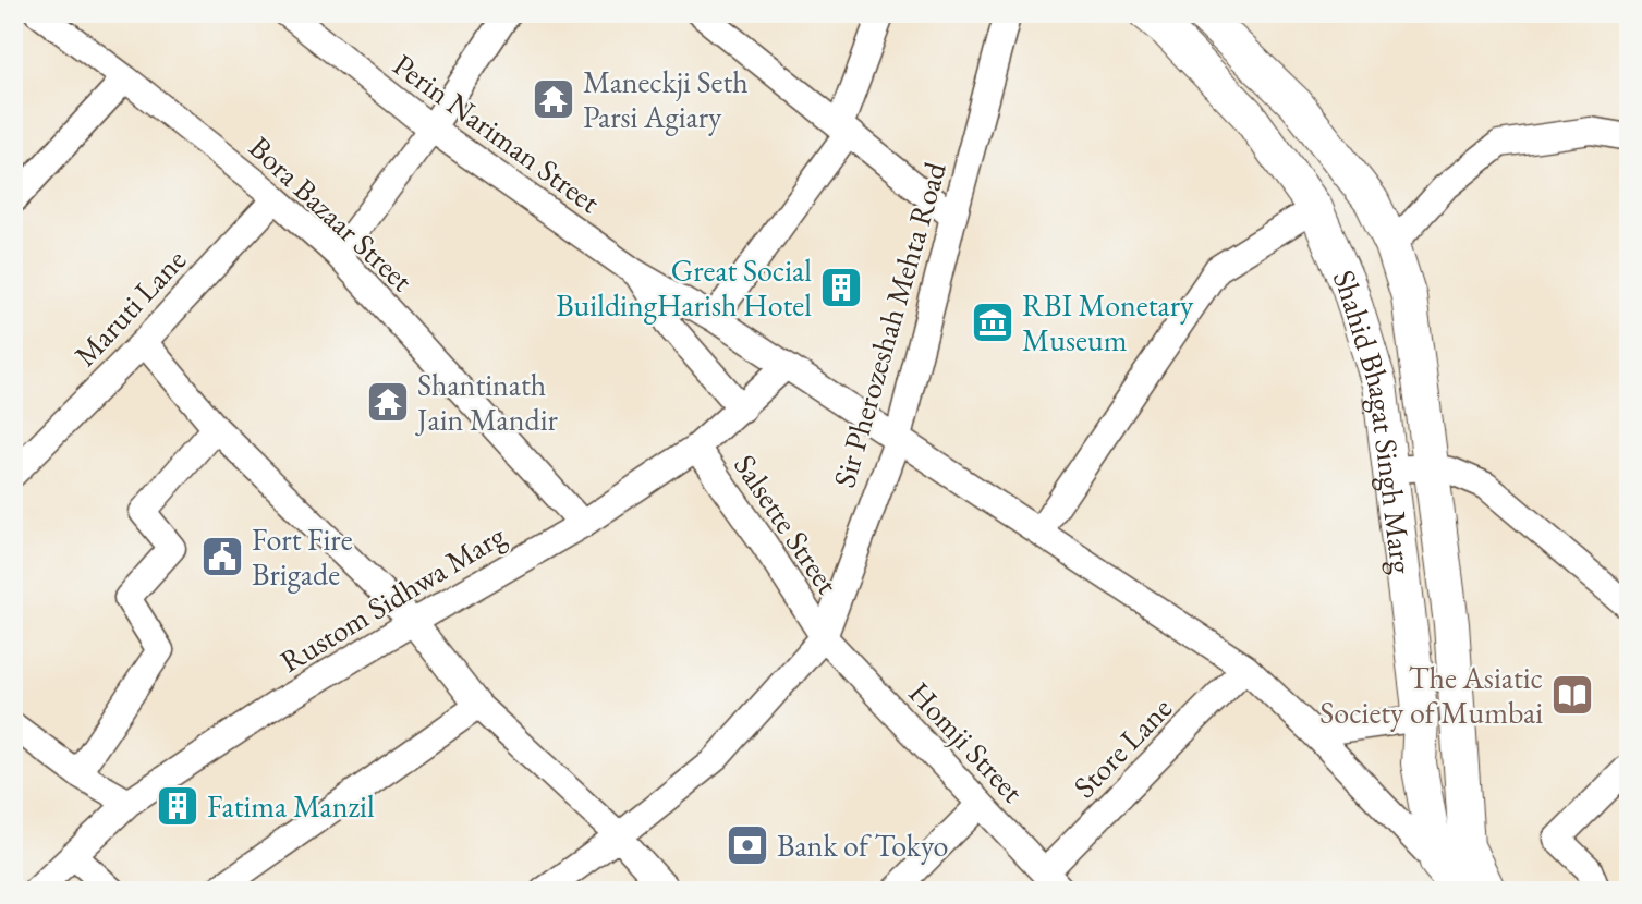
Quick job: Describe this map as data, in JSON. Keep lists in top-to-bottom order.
{
  "streets": {
    "main road": ["Shahid Bhagat Singh Marg"],
    "street": [
      "Perin Nariman Street",
      "Bora Bazaar Street",
      "Maruti Lane",
      "Sir Pherozeshah Mehta Road",
      "Salsette Street",
      "Rustom Sidhwa Marg",
      "Homji Street",
      "Store Lane"
    ]
  },
  "crossings": [
    ["Perin Nariman Street", "Sir Pherozeshah Mehta Road"],
    ["Perin Nariman Street", "Shahid Bhagat Singh Marg"],
    ["Perin Nariman Street", "Rustom Sidhwa Marg"],
    ["Perin Nariman Street", "Store Lane"],
    ["Bora Bazaar Street", "Maruti Lane"],
    ["Bora Bazaar Street", "Rustom Sidhwa Marg"],
    ["Sir Pherozeshah Mehta Road", "Salsette Street"],
    ["Sir Pherozeshah Mehta Road", "Homji Street"],
    ["Salsette Street", "Rustom Sidhwa Marg"],
    ["Salsette Street", "Homji Street"],
    ["Homji Street", "Store Lane"]
  ],
  "places": {
    "temple": ["Maneckji Seth Parsi Agiary", "Shantinath Jain Mandir"],
    "building": ["Great Social BuildingHarish Hotel", "Fatima Manzil"],
    "museum": ["RBI Monetary Museum"],
    "public building": ["Fort Fire Brigade"],
    "library": ["The Asiatic Society of Mumbai"],
    "bank": ["Bank of Tokyo"]
  }
}
